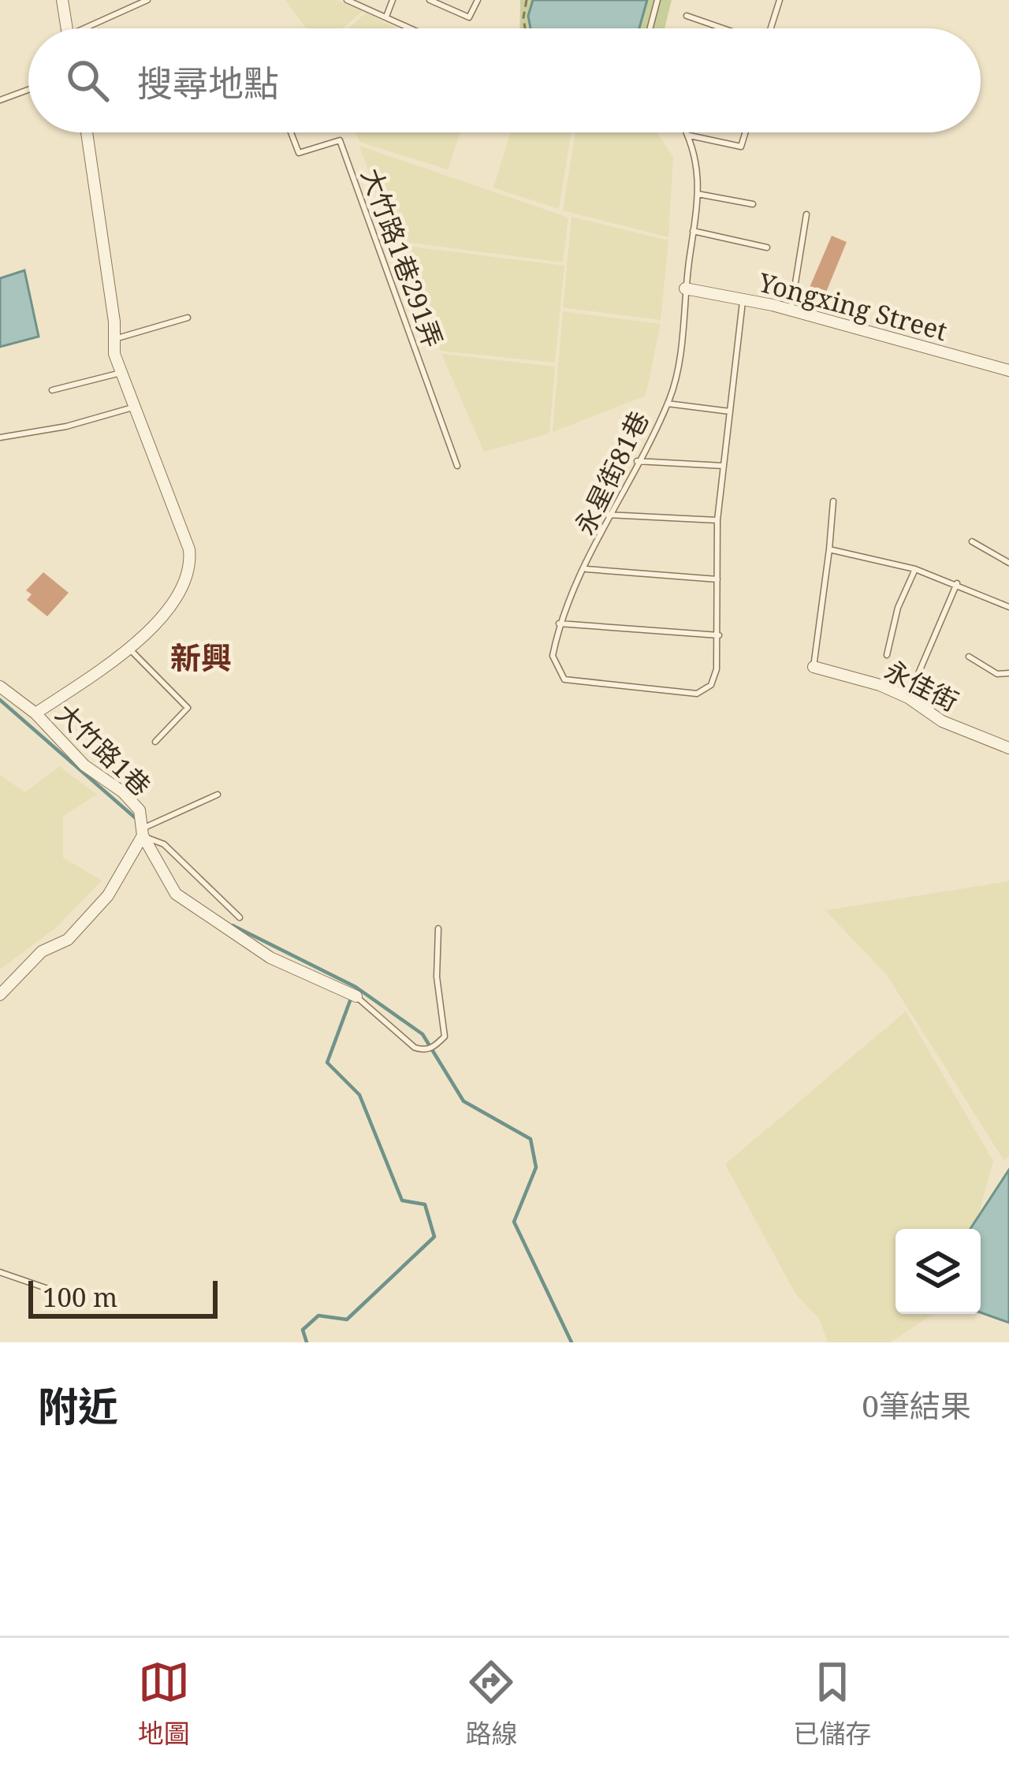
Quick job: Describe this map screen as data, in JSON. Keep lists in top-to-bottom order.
{
  "streets": {
    "street": ["Yongxing Street", "永佳街", "大竹路1巷"],
    "lane": ["大竹路1巷291弄", "永星街81巷"]
  },
  "crossings": [
    ["Yongxing Street", "永星街81巷"]
  ],
  "districts": ["新興"],
  "scale_bar": "100 m",
  "page": {
    "search": "搜尋地點",
    "scale": "100 m",
    "heading": ["附近", "0筆結果"],
    "nav": ["地圖", "路線", "已儲存"]
  }
}
